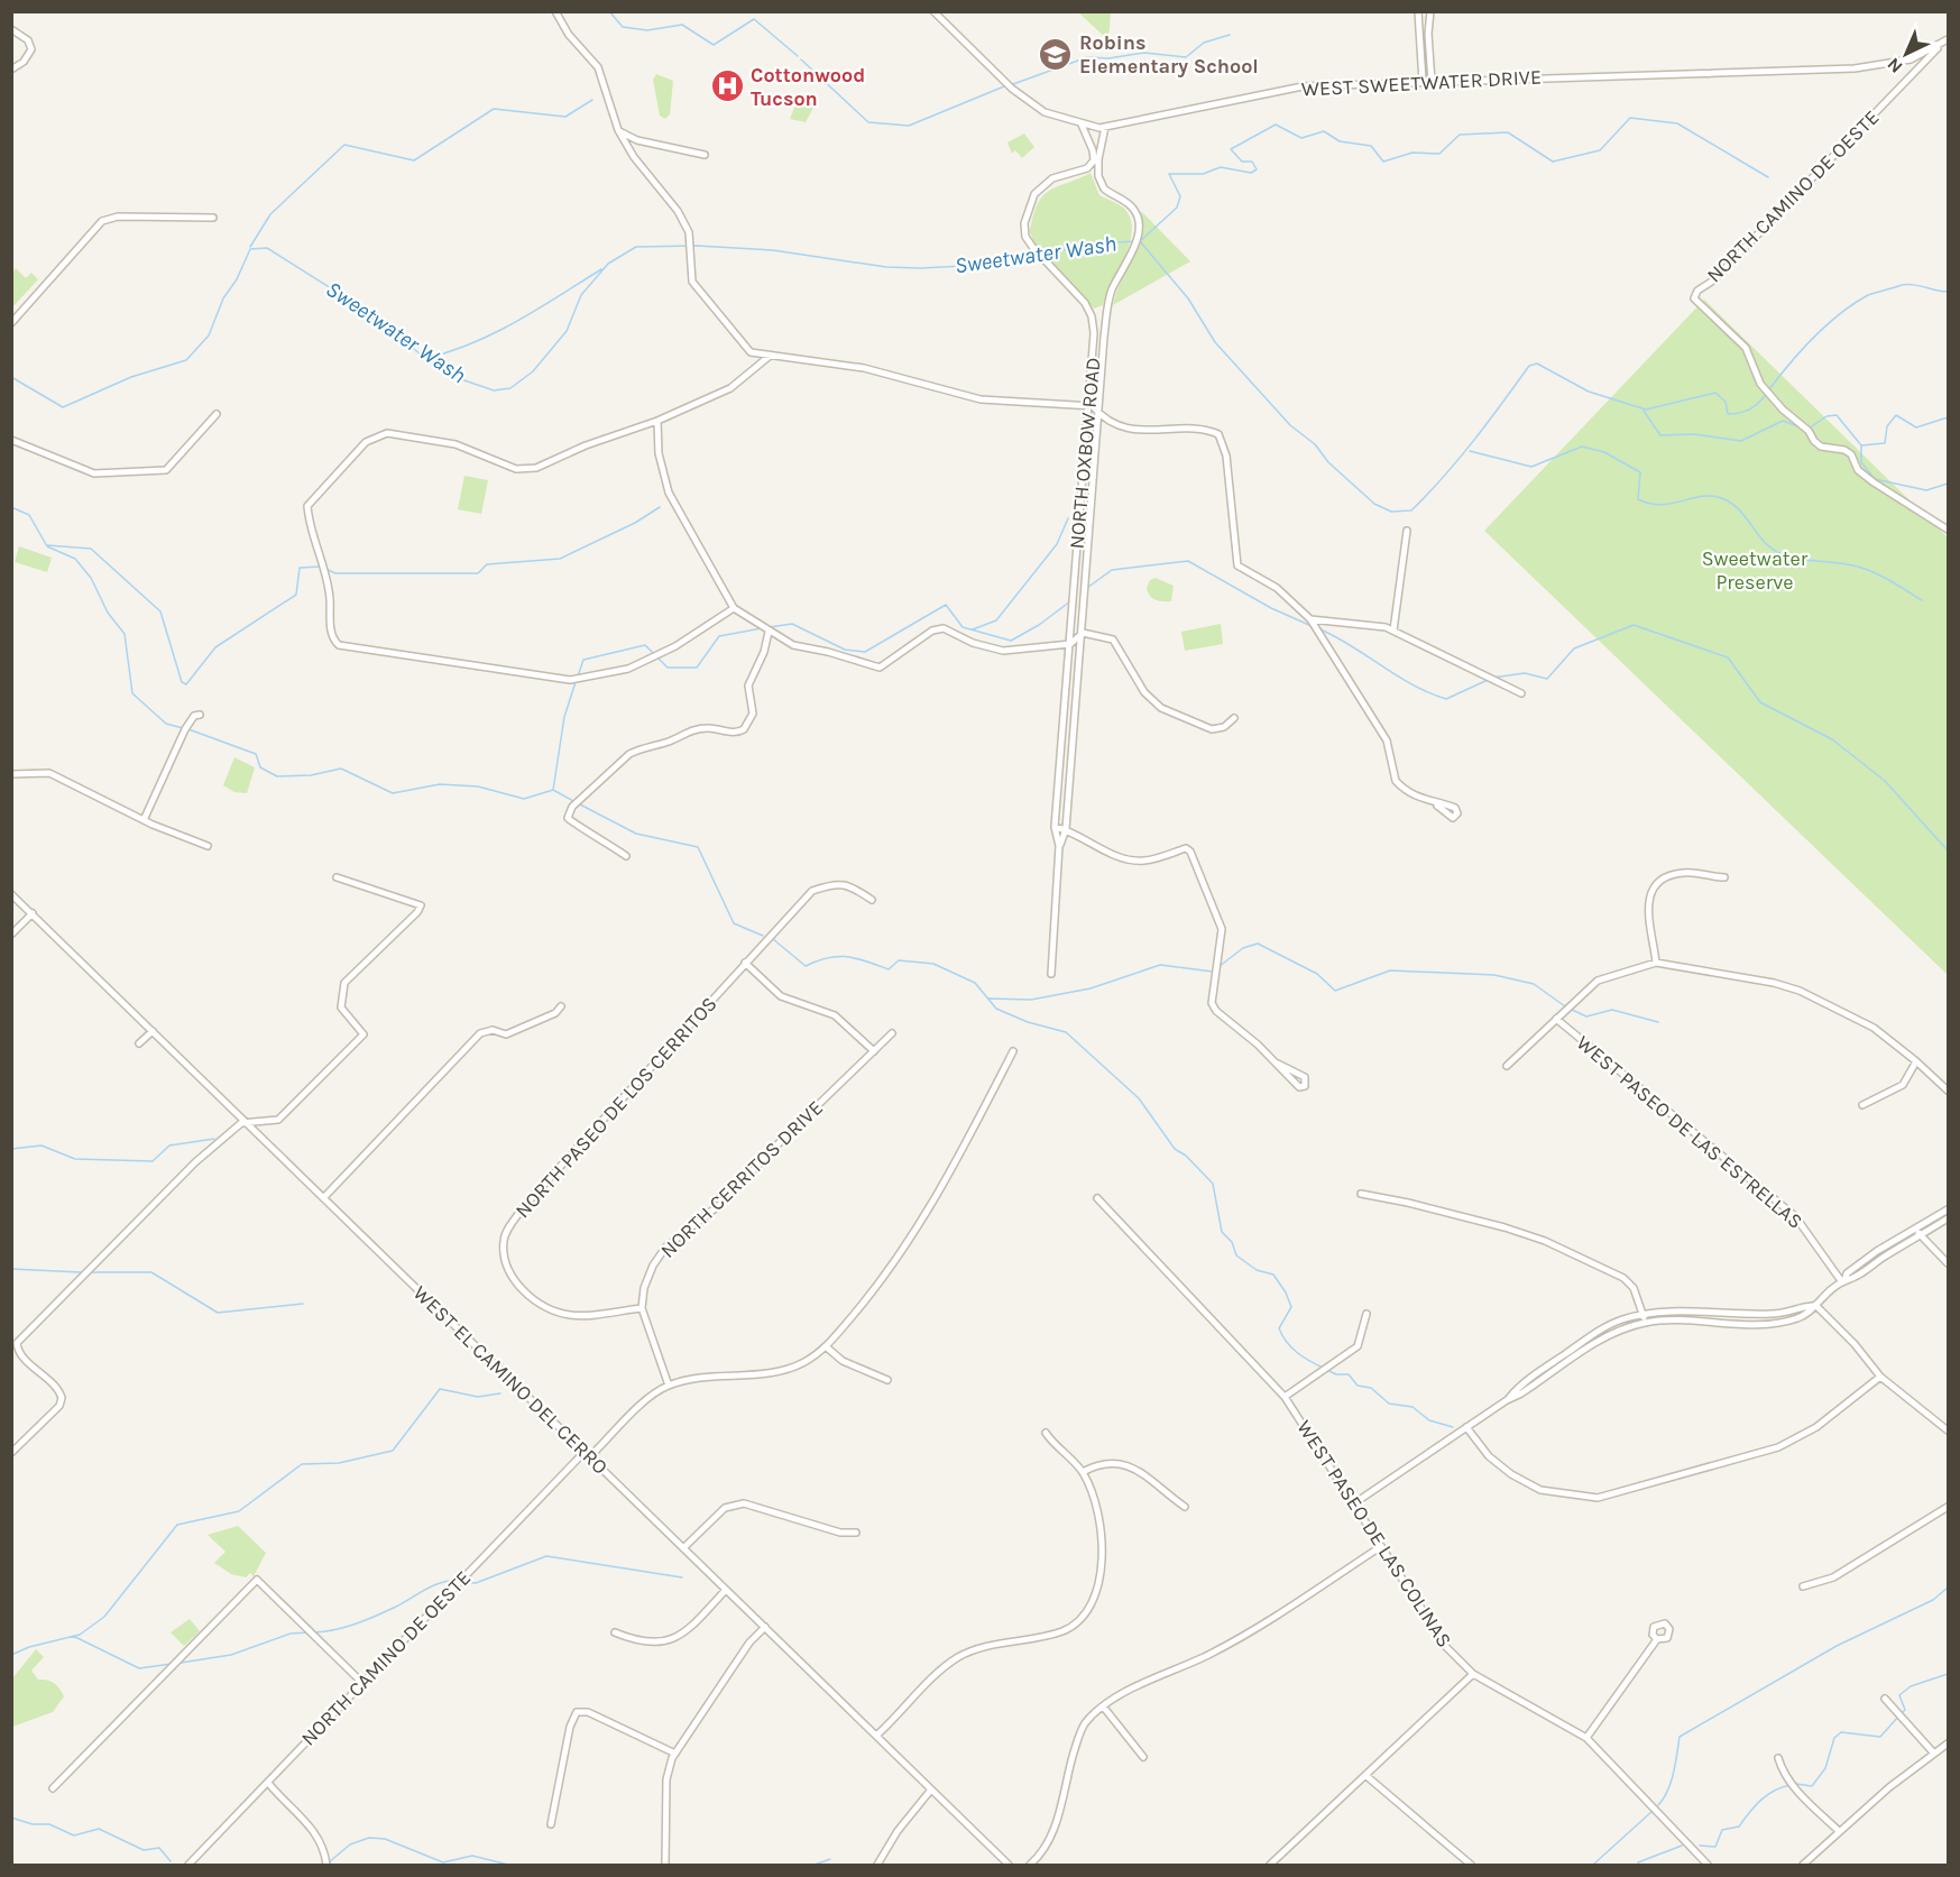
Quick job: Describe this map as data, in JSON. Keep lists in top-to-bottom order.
{
  "streets": {
    "street": [
      "WEST SWEETWATER DRIVE",
      "NORTH CAMINO DE OESTE",
      "NORTH OXBOW ROAD",
      "NORTH PASEO DE LOS CERRITOS",
      "WEST PASEO DE LAS ESTRELLAS",
      "NORTH CERRITOS DRIVE",
      "WEST EL CAMINO DEL CERRO",
      "WEST PASEO DE LAS COLINAS"
    ]
  },
  "crossings": [
    ["WEST SWEETWATER DRIVE", "NORTH CAMINO DE OESTE"],
    ["WEST SWEETWATER DRIVE", "NORTH OXBOW ROAD"],
    ["NORTH CAMINO DE OESTE", "WEST EL CAMINO DEL CERRO"],
    ["NORTH PASEO DE LOS CERRITOS", "NORTH CERRITOS DRIVE"]
  ],
  "water": ["Sweetwater Wash"],
  "parks": ["Sweetwater Preserve"],
  "places": {
    "school or university": ["Robins Elementary School"],
    "hospital": ["Cottonwood Tucson"]
  },
  "north": "bottom left"
}
